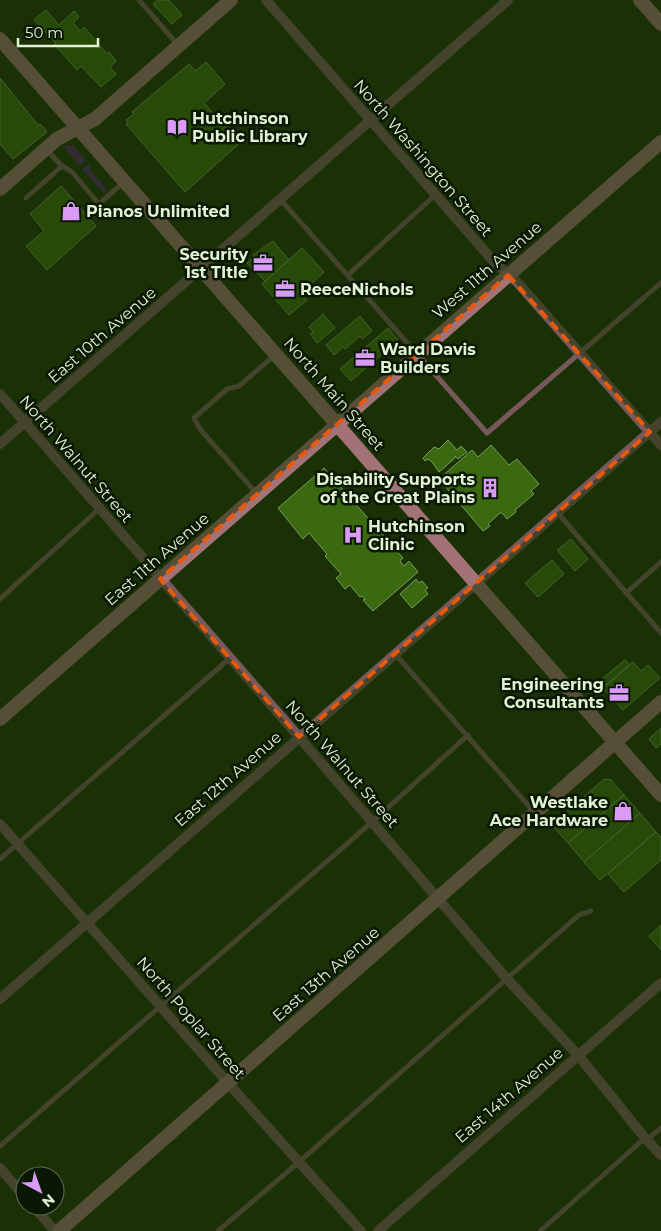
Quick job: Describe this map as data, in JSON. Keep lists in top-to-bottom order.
{
  "streets": {
    "street": [
      "North Washington Street",
      "West 11th Avenue",
      "East 10th Avenue",
      "North Main Street",
      "North Walnut Street",
      "East 11th Avenue",
      "East 12th Avenue",
      "East 13th Avenue",
      "North Poplar Street",
      "East 14th Avenue"
    ]
  },
  "crossings": [
    ["North Washington Street", "West 11th Avenue"],
    ["North Washington Street", "East 10th Avenue"],
    ["North Washington Street", "East 12th Avenue"],
    ["West 11th Avenue", "North Main Street"],
    ["West 11th Avenue", "East 11th Avenue"],
    ["East 10th Avenue", "North Main Street"],
    ["East 10th Avenue", "North Walnut Street"],
    ["North Main Street", "East 11th Avenue"],
    ["North Main Street", "East 12th Avenue"],
    ["North Main Street", "East 13th Avenue"],
    ["North Walnut Street", "East 11th Avenue"],
    ["North Walnut Street", "East 12th Avenue"],
    ["North Walnut Street", "East 13th Avenue"],
    ["North Walnut Street", "East 14th Avenue"],
    ["East 12th Avenue", "North Poplar Street"],
    ["East 13th Avenue", "North Poplar Street"]
  ],
  "places": {
    "library": ["Hutchinson Public Library"],
    "shop": ["Pianos Unlimited", "Westlake Ace Hardware"],
    "office": [
      "Security 1st TItle",
      "ReeceNichols",
      "Ward Davis Builders",
      "Engineering Consultants"
    ],
    "building": ["Disability Supports of the Great Plains"],
    "hospital": ["Hutchinson Clinic"]
  },
  "scale_bar": "50 m",
  "north": "bottom right"
}
